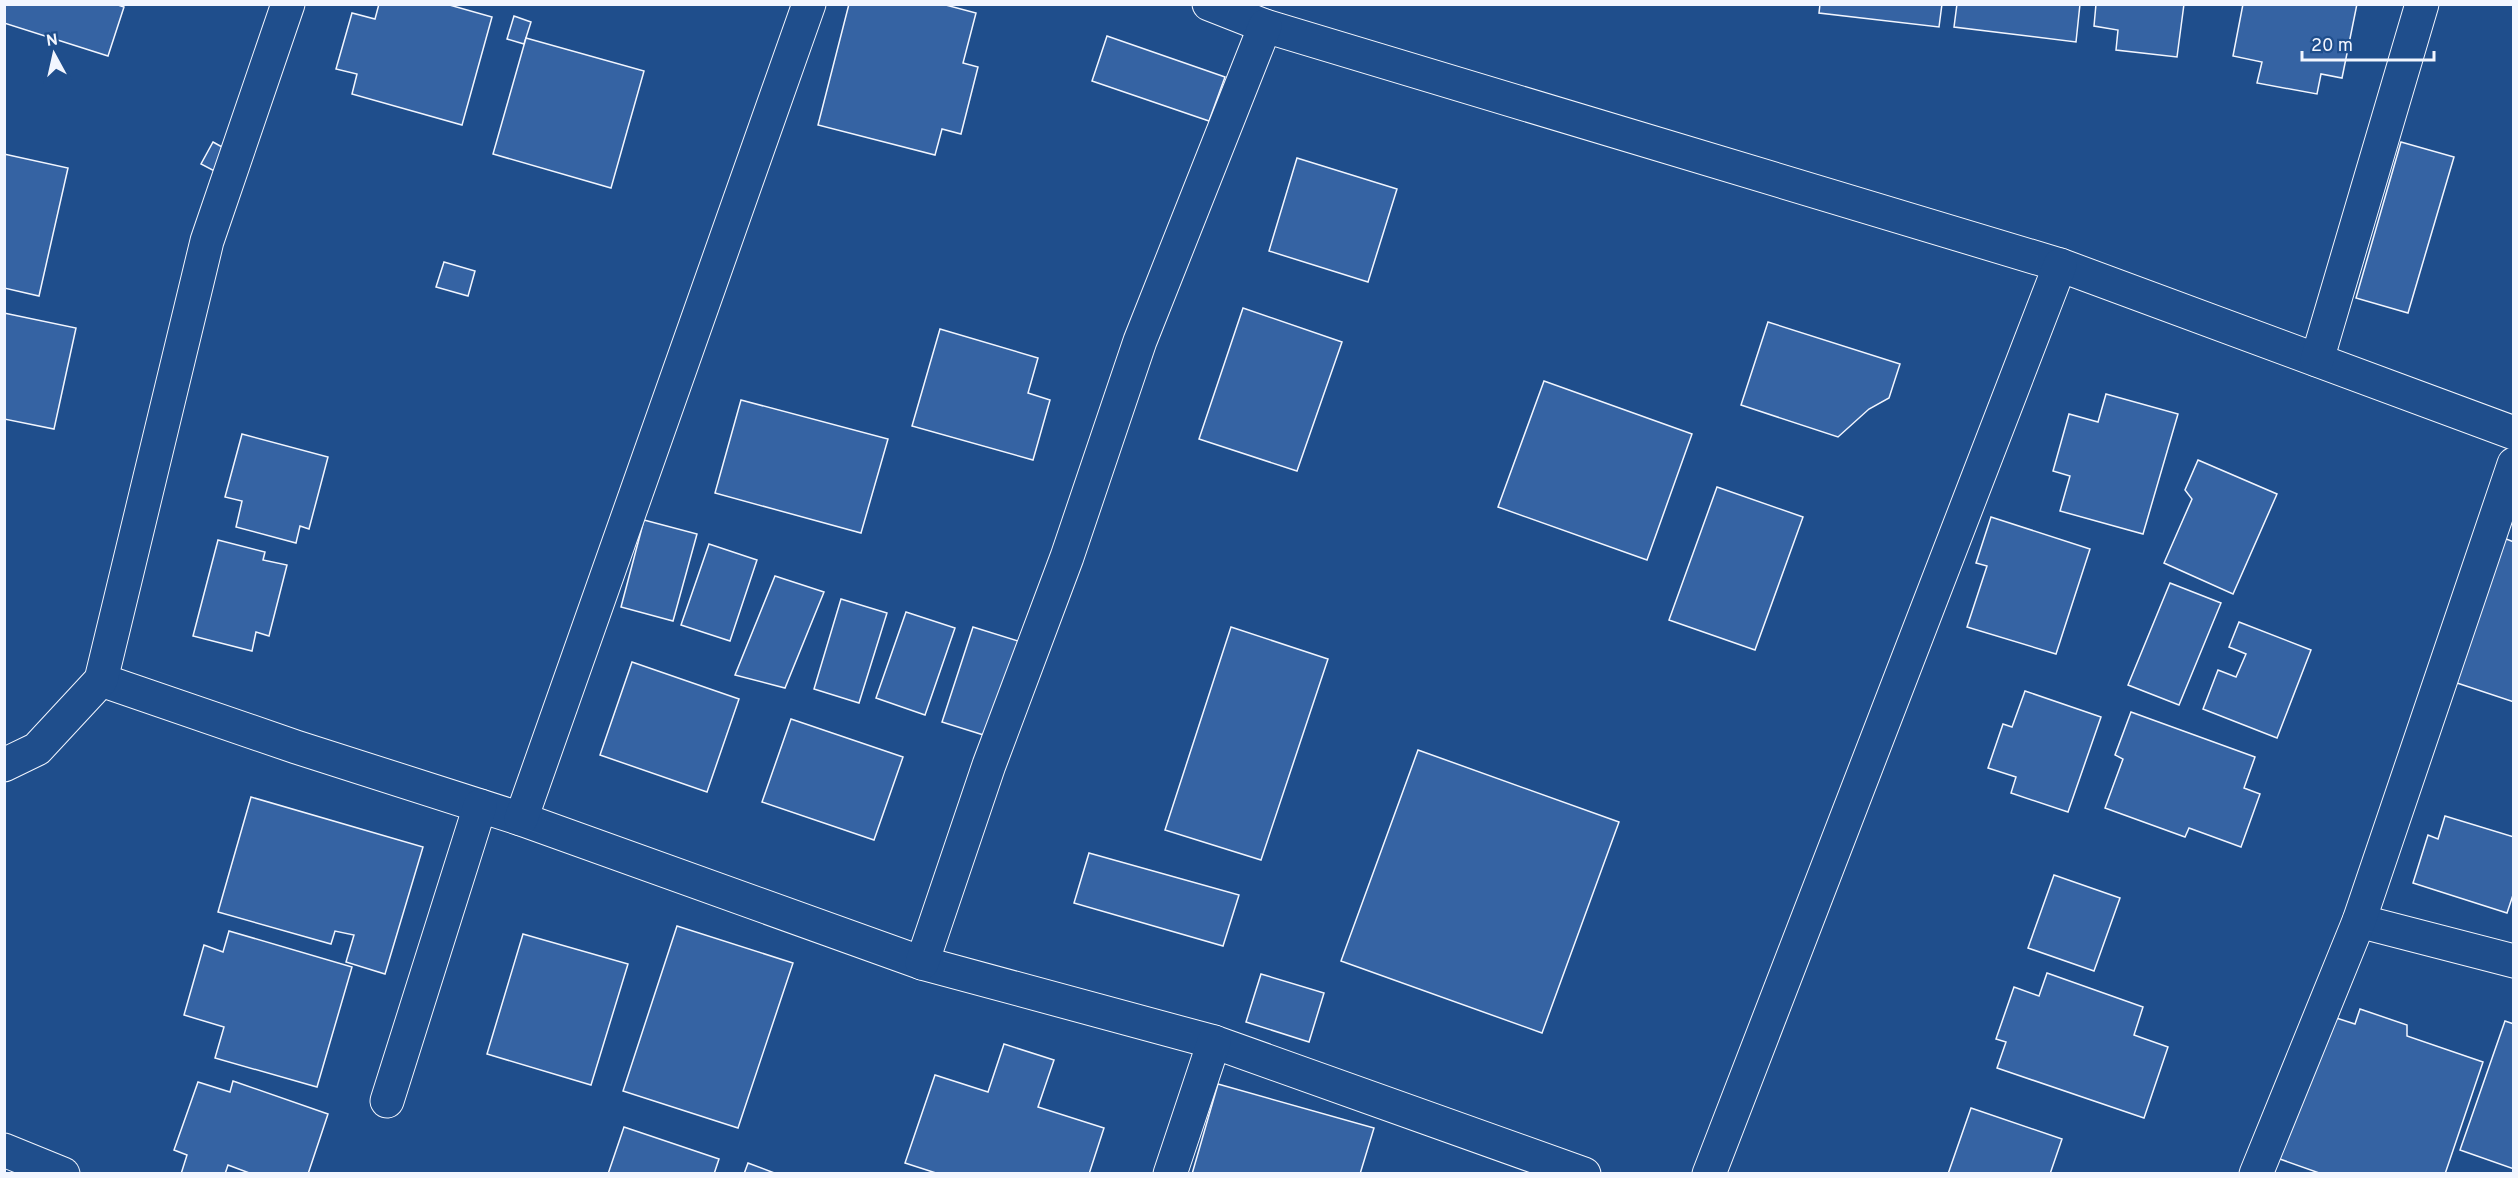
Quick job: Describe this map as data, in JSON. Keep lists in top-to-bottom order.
{
  "scale_bar": "20 m",
  "north": "top"
}
